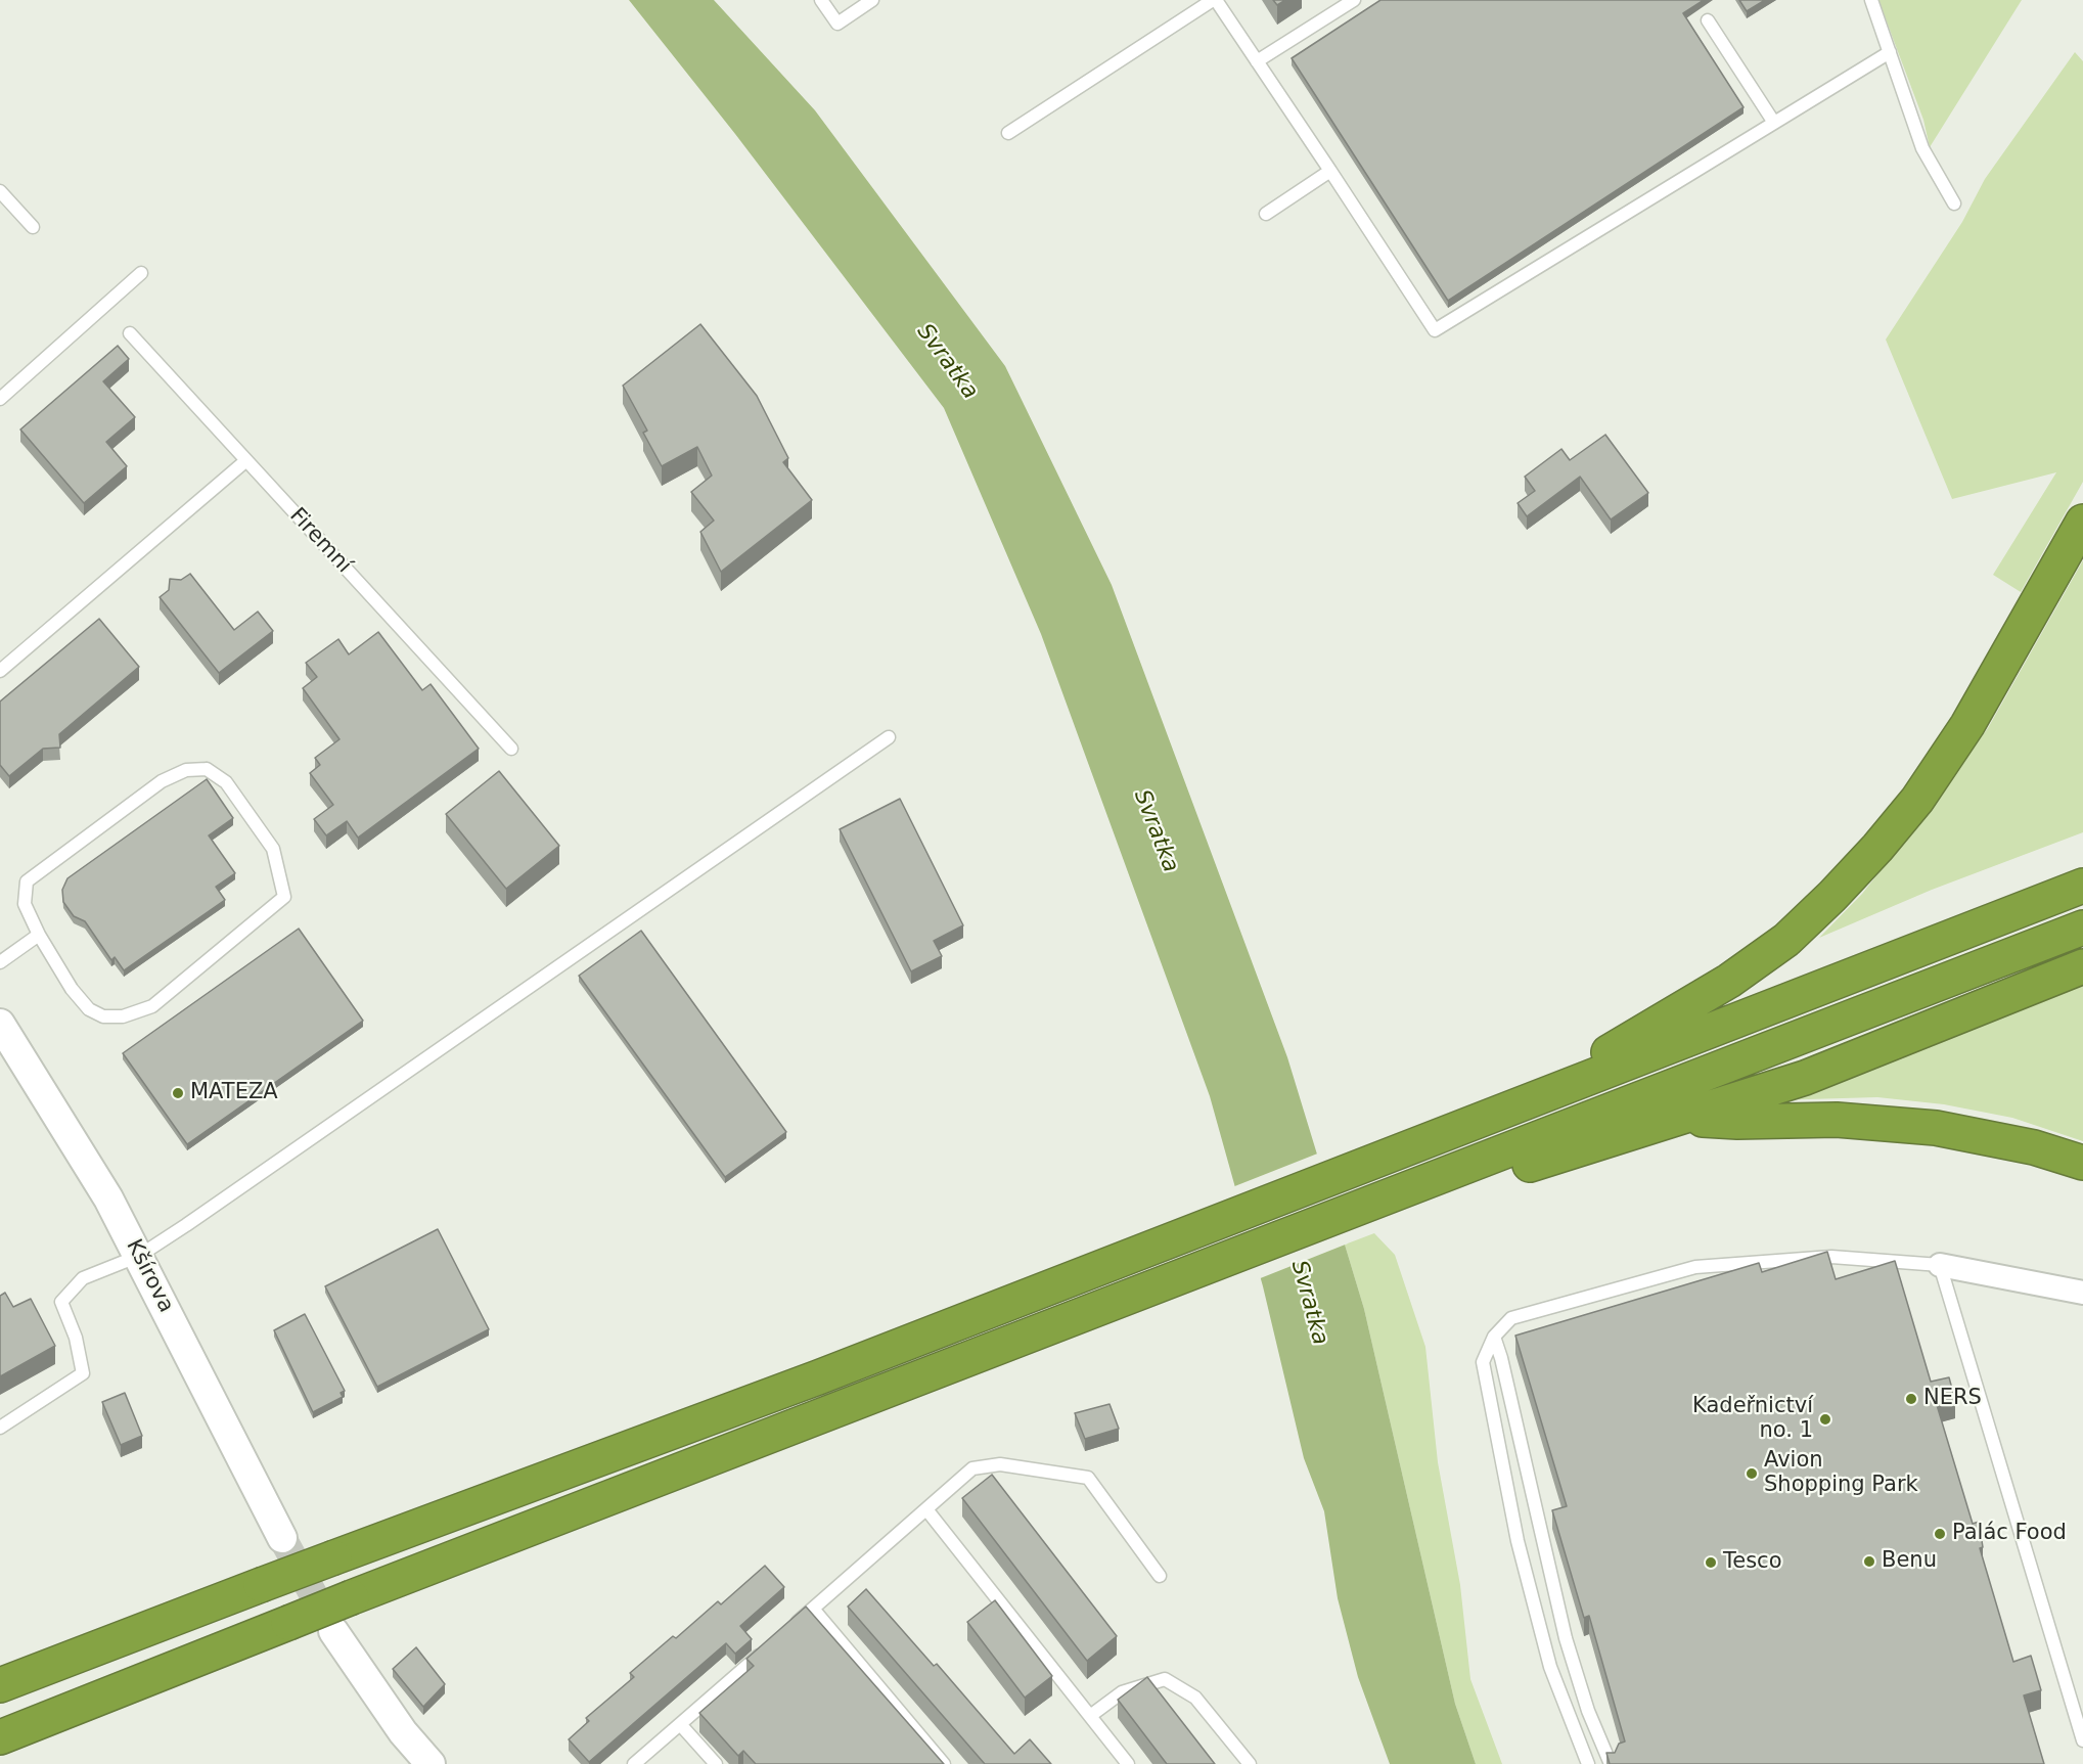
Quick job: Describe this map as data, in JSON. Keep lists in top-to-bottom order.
{
  "streets": {
    "street": ["Kšírova"],
    "lane": ["Firemní"]
  },
  "water": ["Svratka"],
  "places": [
    "MATEZA",
    "NERS",
    "Kadeřnictví no. 1",
    "Avion Shopping Park",
    "Palác Food",
    "Benu",
    "Tesco"
  ]
}
